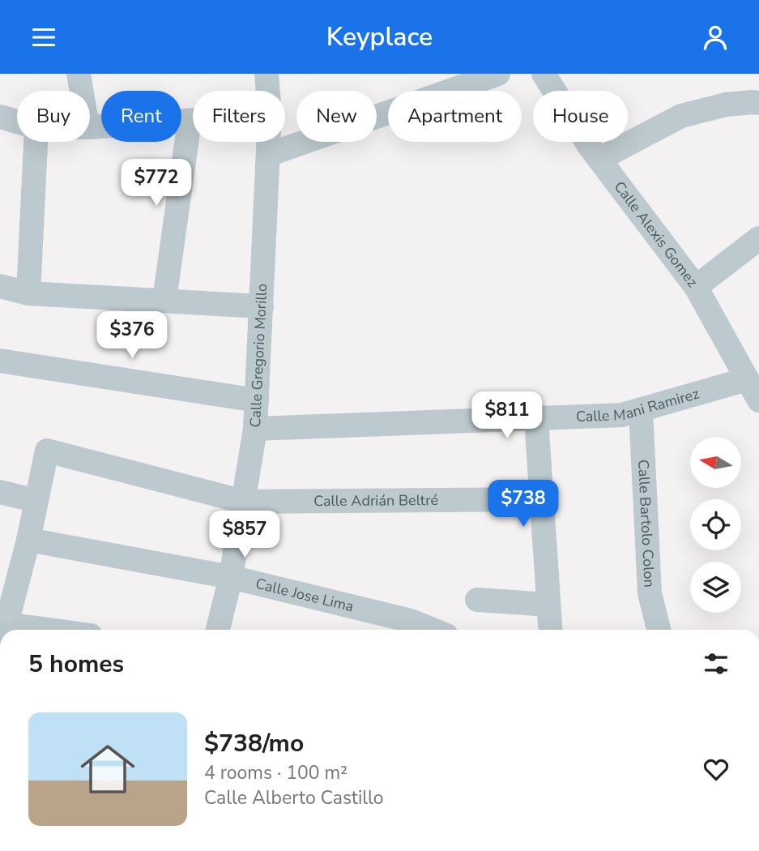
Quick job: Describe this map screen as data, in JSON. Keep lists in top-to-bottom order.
{
  "streets": {
    "street": [
      "Calle Alexis Gomez",
      "Calle Gregorio Morillo",
      "Calle Mani Ramirez",
      "Calle Adrián Beltré",
      "Calle Bartolo Colon",
      "Calle Jose Lima"
    ]
  },
  "crossings": [
    ["Calle Alexis Gomez", "Calle Mani Ramirez"],
    ["Calle Gregorio Morillo", "Calle Mani Ramirez"],
    ["Calle Gregorio Morillo", "Calle Adrián Beltré"],
    ["Calle Gregorio Morillo", "Calle Jose Lima"],
    ["Calle Mani Ramirez", "Calle Bartolo Colon"]
  ],
  "north": "left",
  "page": {
    "header": "Keyplace",
    "chip": [
      "Buy",
      "Rent",
      "Filters",
      "New",
      "Apartment",
      "House"
    ],
    "price": [
      "$772",
      "$376",
      "$811",
      "$738",
      "$857"
    ],
    "heading": "5 homes",
    "list": [
      {
        "name": "$738/mo",
        "note": "4 rooms · 100 m² · Calle Alberto Castillo"
      }
    ]
  }
}
